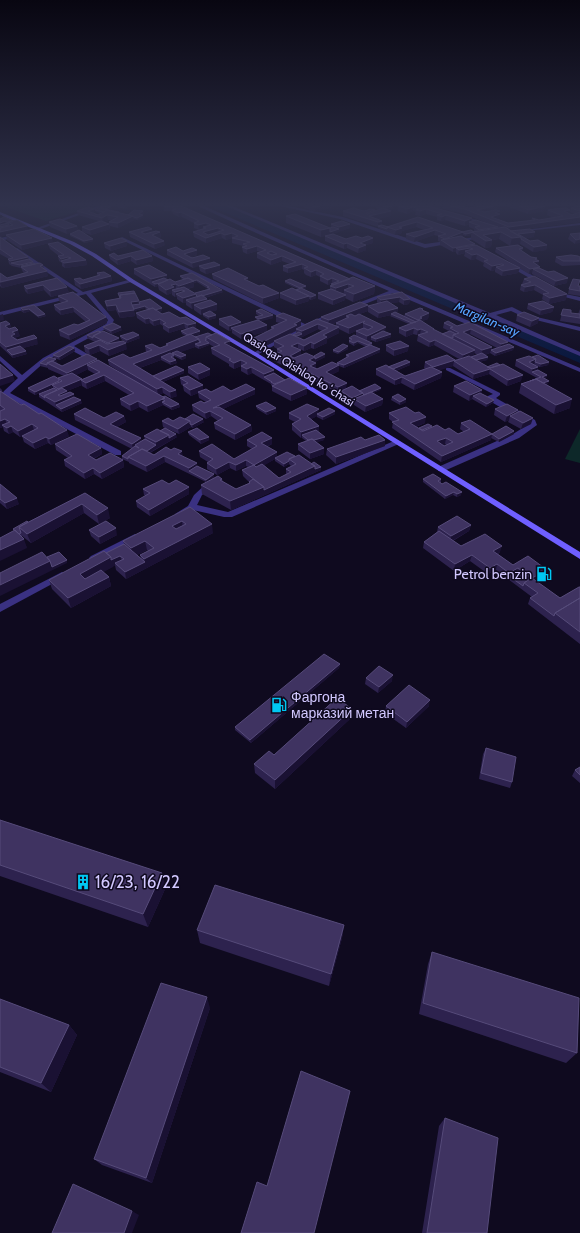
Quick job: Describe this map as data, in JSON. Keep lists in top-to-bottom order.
{
  "streets": {
    "main road": ["Qashqar Qishloq koʻchasi"]
  },
  "water": ["Margilan-say"],
  "places": {
    "fuel station": ["Petrol benzin", "Фаргона марказий метан"],
    "building": ["16/23, 16/22"]
  }
}
